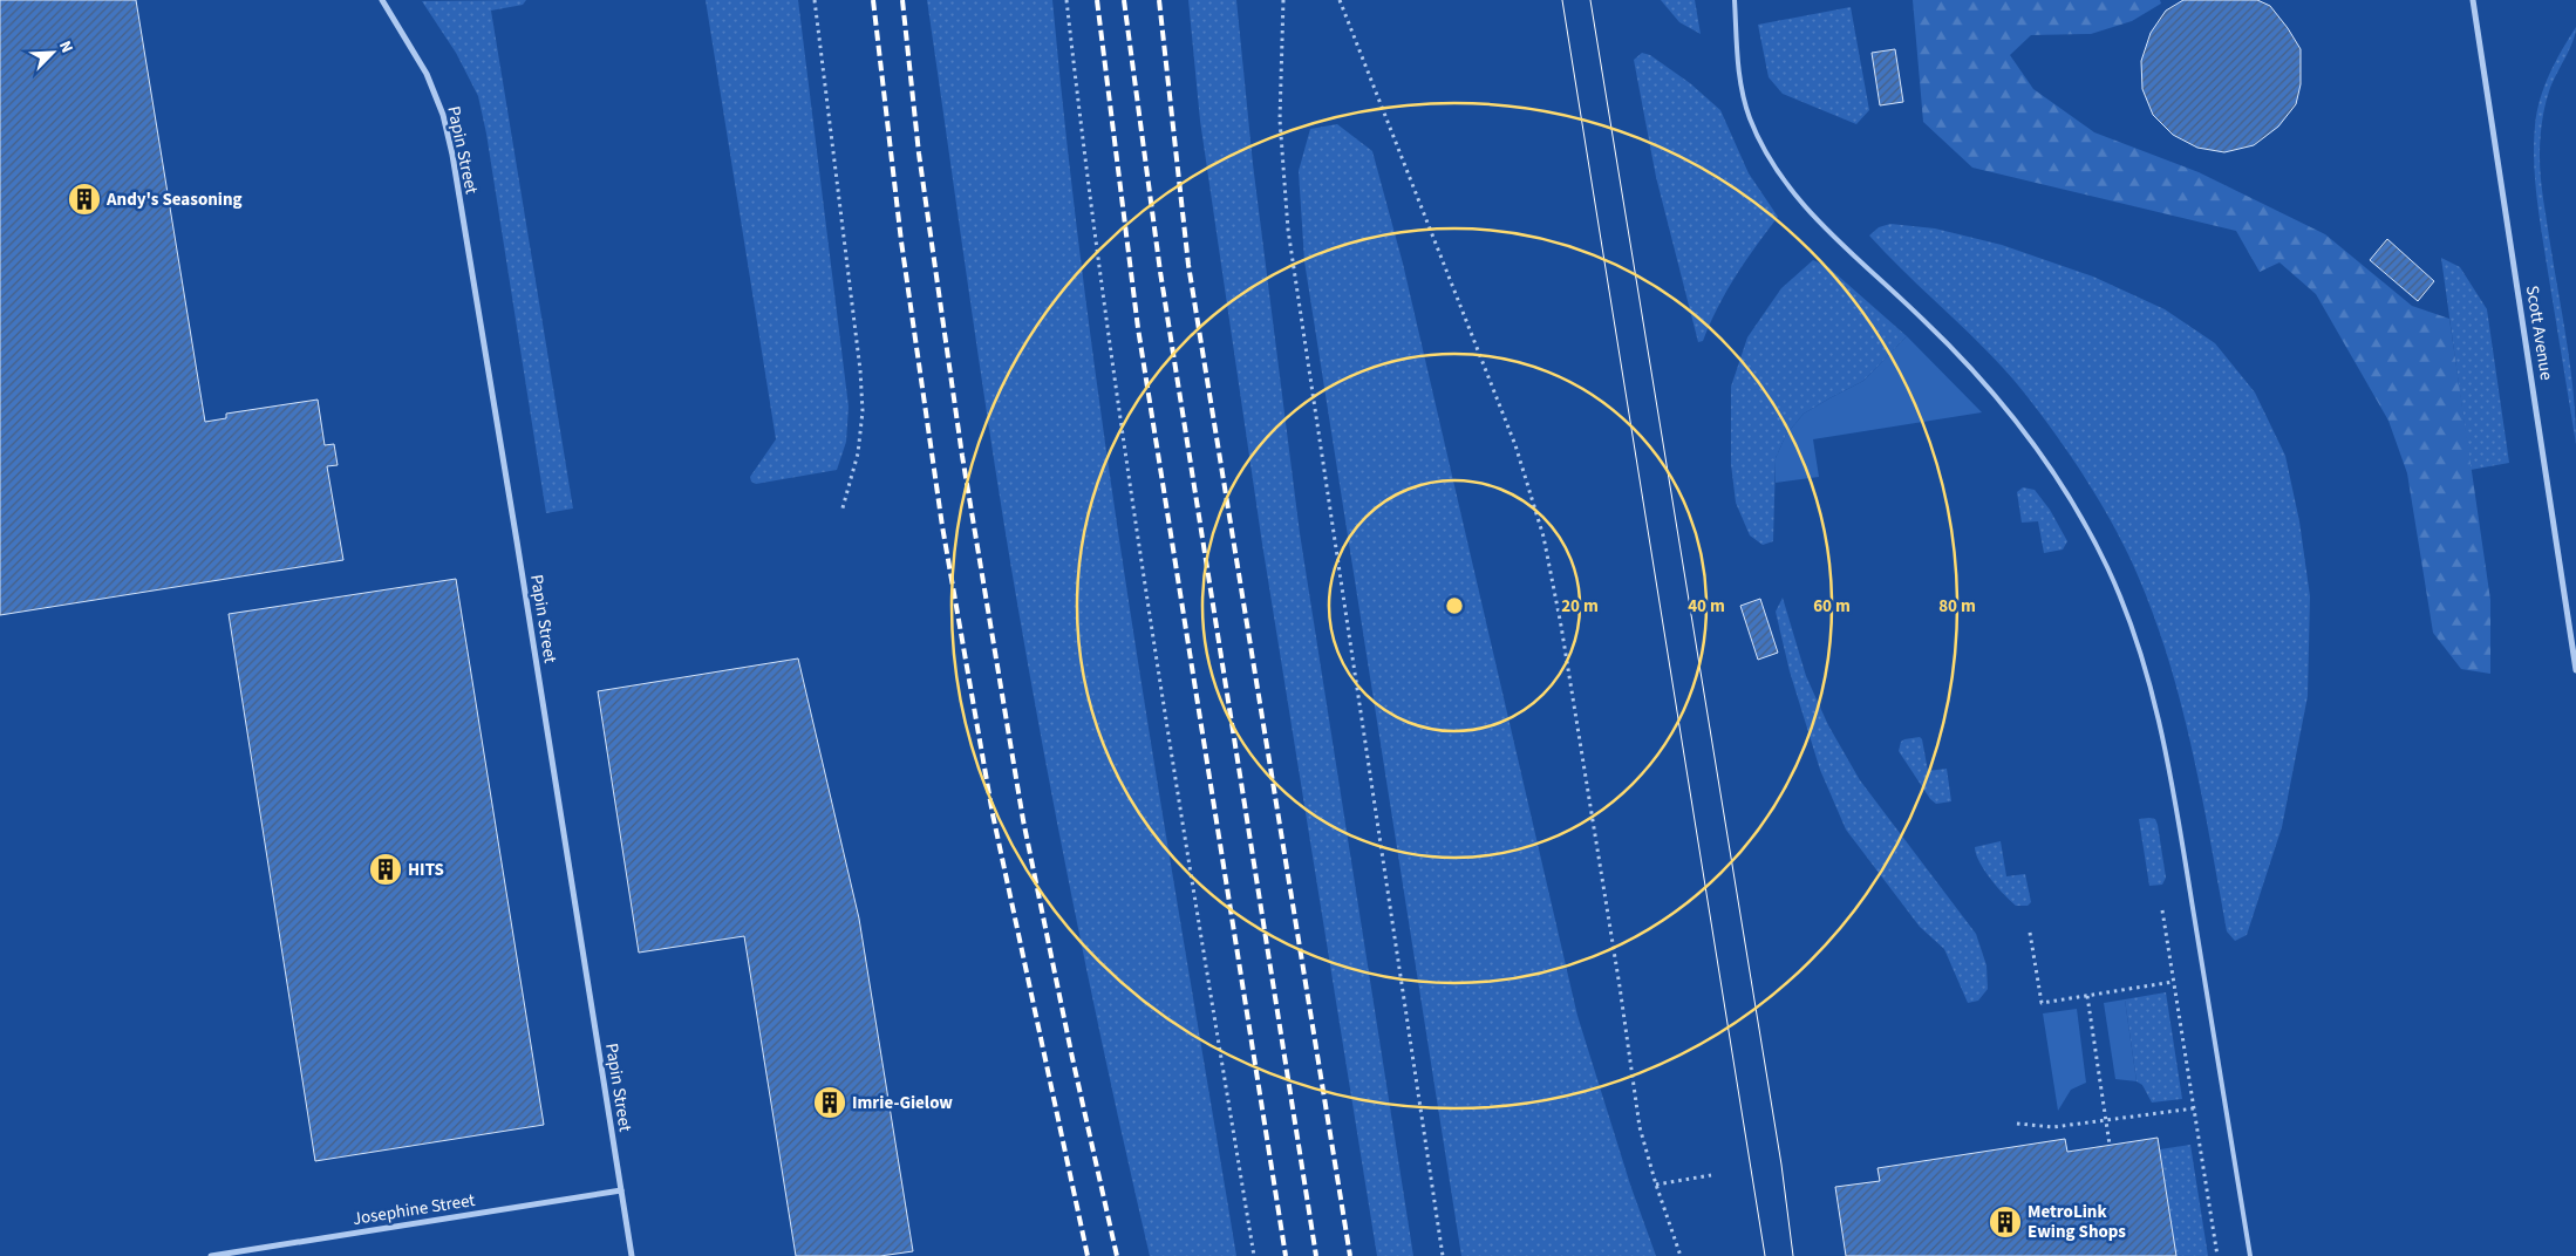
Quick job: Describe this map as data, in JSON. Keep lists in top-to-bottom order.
{
  "streets": {
    "street": ["Papin Street", "Scott Avenue", "Josephine Street"]
  },
  "crossings": [
    ["Papin Street", "Josephine Street"]
  ],
  "places": {
    "building": [
      "Andy's Seasoning",
      "HITS",
      "Imrie-Gielow",
      "MetroLink Ewing Shops"
    ]
  },
  "north": "top right",
  "rings": [
    "20 m",
    "40 m",
    "60 m",
    "80 m"
  ]
}
